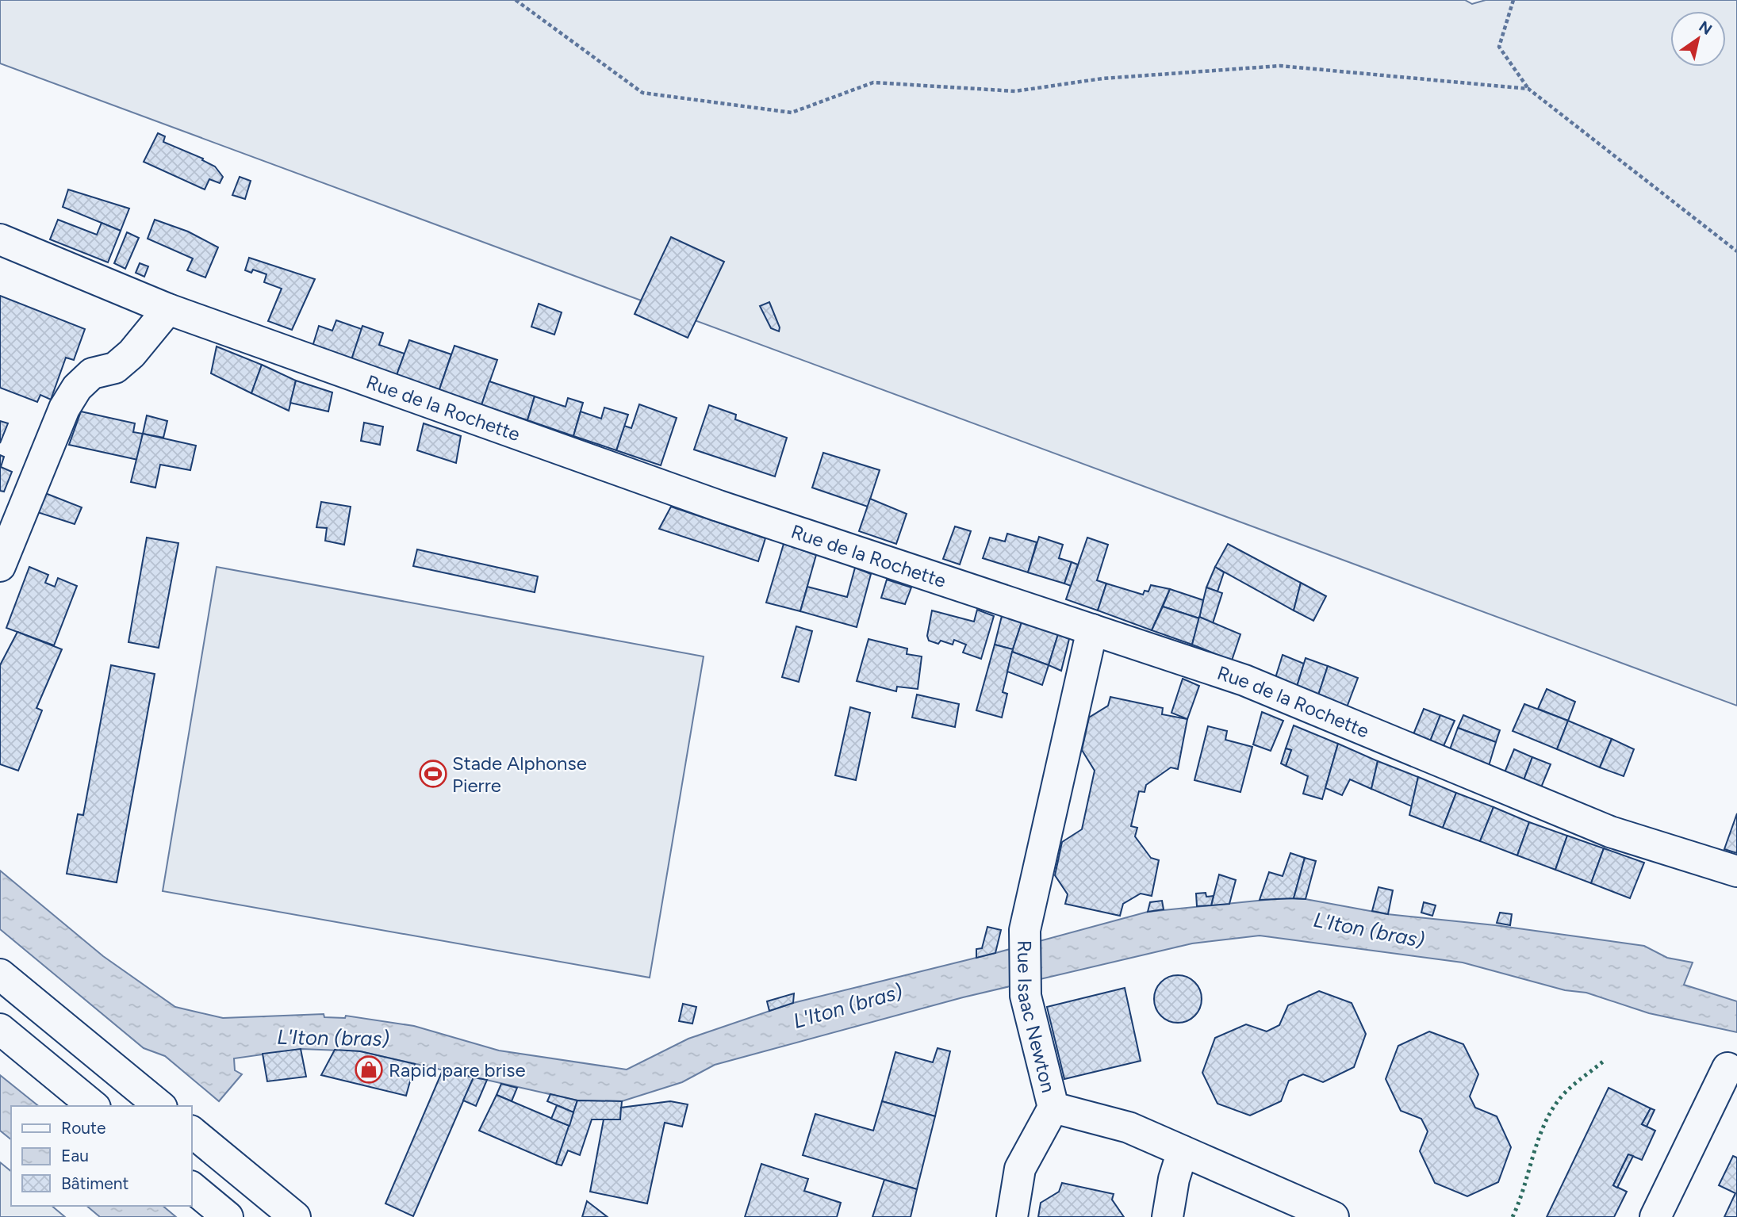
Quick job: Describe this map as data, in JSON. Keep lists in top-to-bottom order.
{
  "streets": {
    "street": ["Rue de la Rochette", "Rue Isaac Newton"]
  },
  "crossings": [
    ["Rue de la Rochette", "Rue Isaac Newton"]
  ],
  "water": ["L'Iton (bras)"],
  "places": {
    "sports": ["Stade Alphonse Pierre"],
    "shop": ["Rapid pare brise"]
  },
  "legend": ["Route", "Eau", "Bâtiment"],
  "north": "top right"
}
